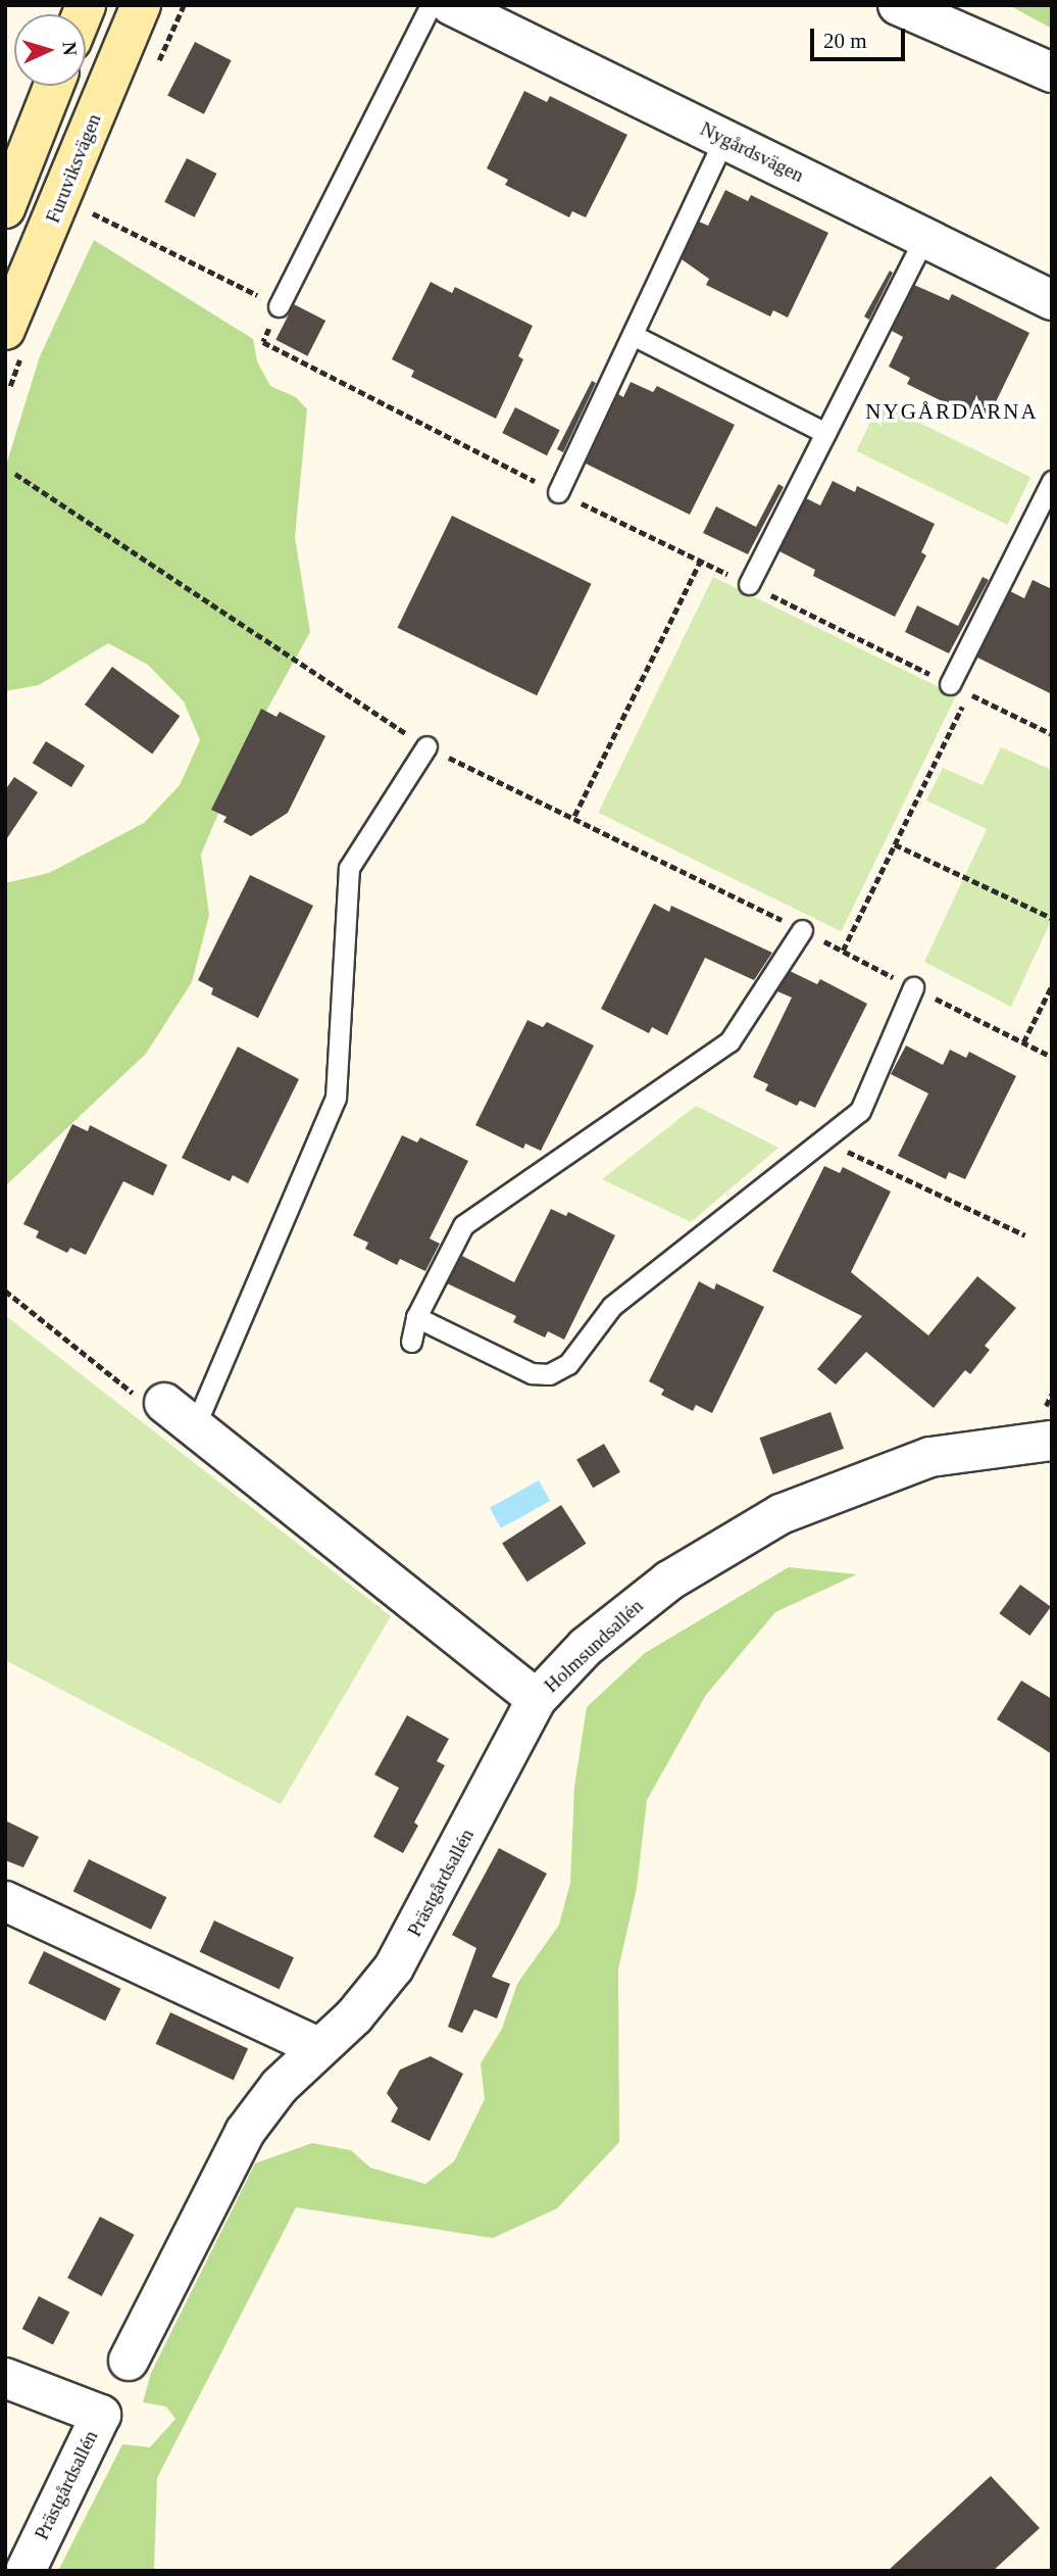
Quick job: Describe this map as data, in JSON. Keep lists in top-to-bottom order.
{
  "streets": {
    "main road": ["Furuviksvägen"],
    "street": ["Nygårdsvägen", "Holmsundsallén", "Prästgårdsallén"]
  },
  "crossings": [
    ["Holmsundsallén", "Prästgårdsallén"]
  ],
  "districts": ["NYGÅRDARNA"],
  "scale_bar": "20 m",
  "north": "right"
}
